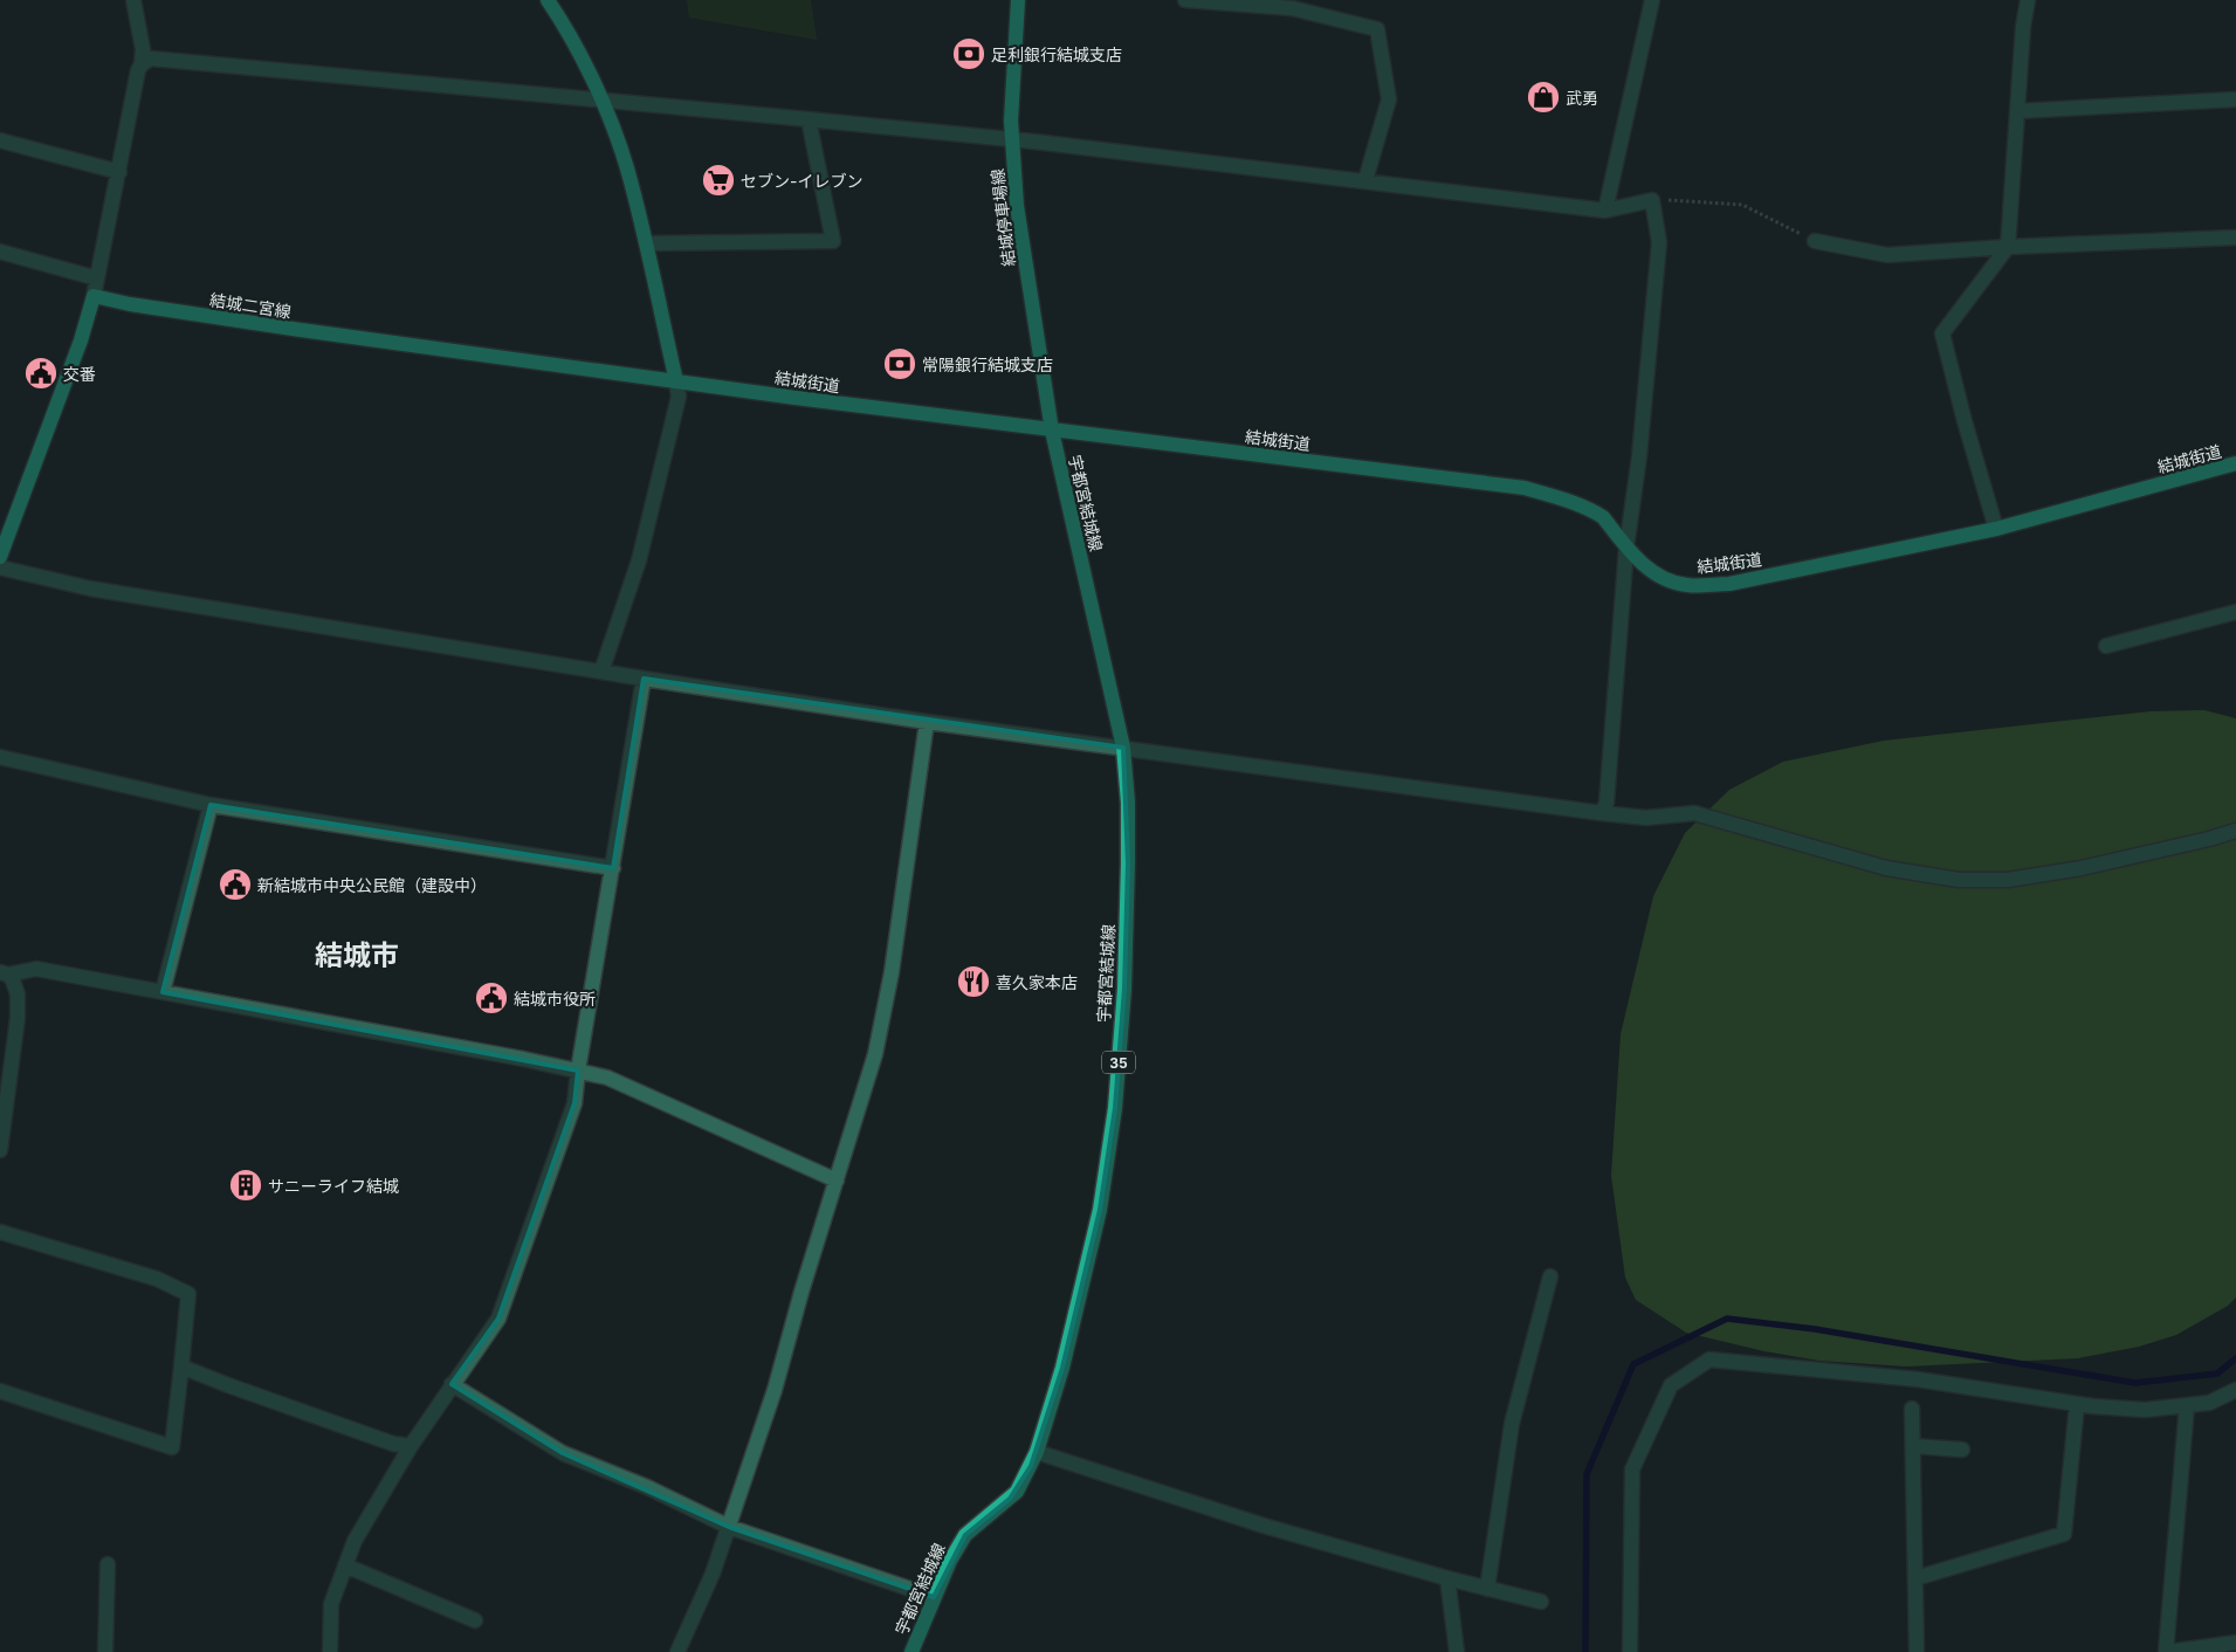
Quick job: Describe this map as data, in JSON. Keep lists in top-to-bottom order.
{
  "streets": {
    "main road": [
      "結城停車場線",
      "結城二宮線",
      "結城街道",
      "宇都宮結城線",
      "35"
    ]
  },
  "crossings": [
    ["結城停車場線", "結城街道"],
    ["結城停車場線", "宇都宮結城線"],
    ["結城二宮線", "結城街道"],
    ["結城街道", "宇都宮結城線"]
  ],
  "districts": ["結城市"],
  "places": {
    "bank": ["足利銀行結城支店", "常陽銀行結城支店"],
    "shop": ["武勇"],
    "supermarket": ["セブン-イレブン"],
    "public building": ["交番", "新結城市中央公民館（建設中）", "結城市役所"],
    "restaurant": ["喜久家本店"],
    "building": ["サニーライフ結城"]
  }
}
